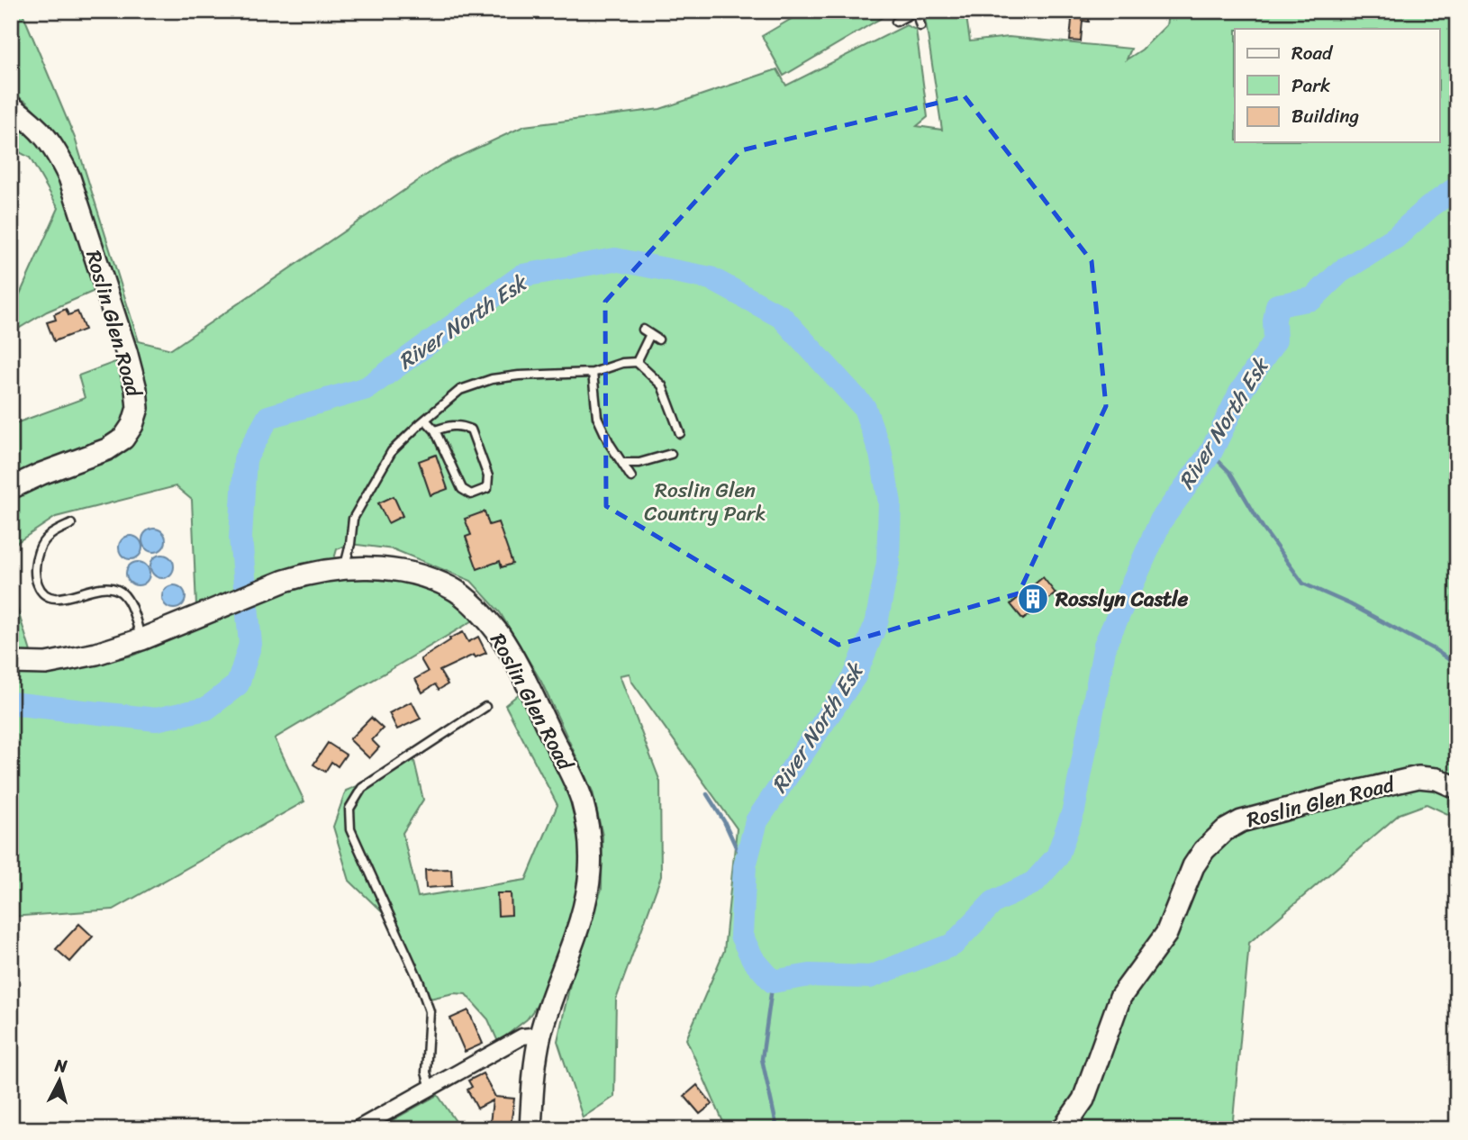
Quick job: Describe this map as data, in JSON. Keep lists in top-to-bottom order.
{
  "streets": {
    "main road": ["Roslin Glen Road"]
  },
  "water": ["River North Esk"],
  "parks": ["Roslin Glen Country Park"],
  "places": {
    "building": ["Rosslyn Castle"]
  },
  "legend": ["Road", "Park", "Building"],
  "north": "top"
}
